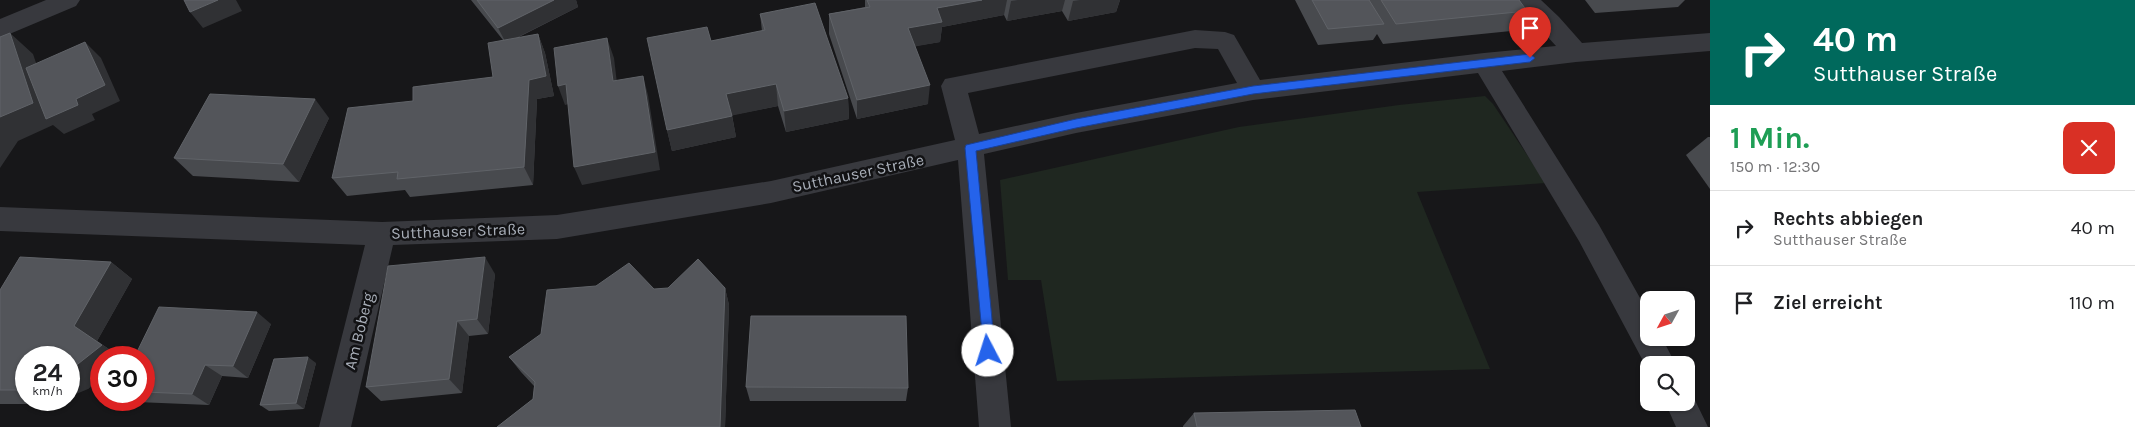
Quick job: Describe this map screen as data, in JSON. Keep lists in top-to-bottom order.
{
  "streets": {
    "street": ["Sutthauser Straße", "Am Boberg"]
  },
  "crossings": [
    ["Sutthauser Straße", "Am Boberg"]
  ],
  "north": "bottom left",
  "page": {
    "turn": ["40 m", "Sutthauser Straße"],
    "heading": ["1 Min.", "150 m · 12:30"],
    "list": [
      {
        "name": "Rechts abbiegen",
        "note": "Sutthauser Straße",
        "value": "40 m"
      },
      {
        "name": "Ziel erreicht",
        "value": "110 m"
      }
    ],
    "speed": "24 km/h",
    "limit": "30"
  }
}
